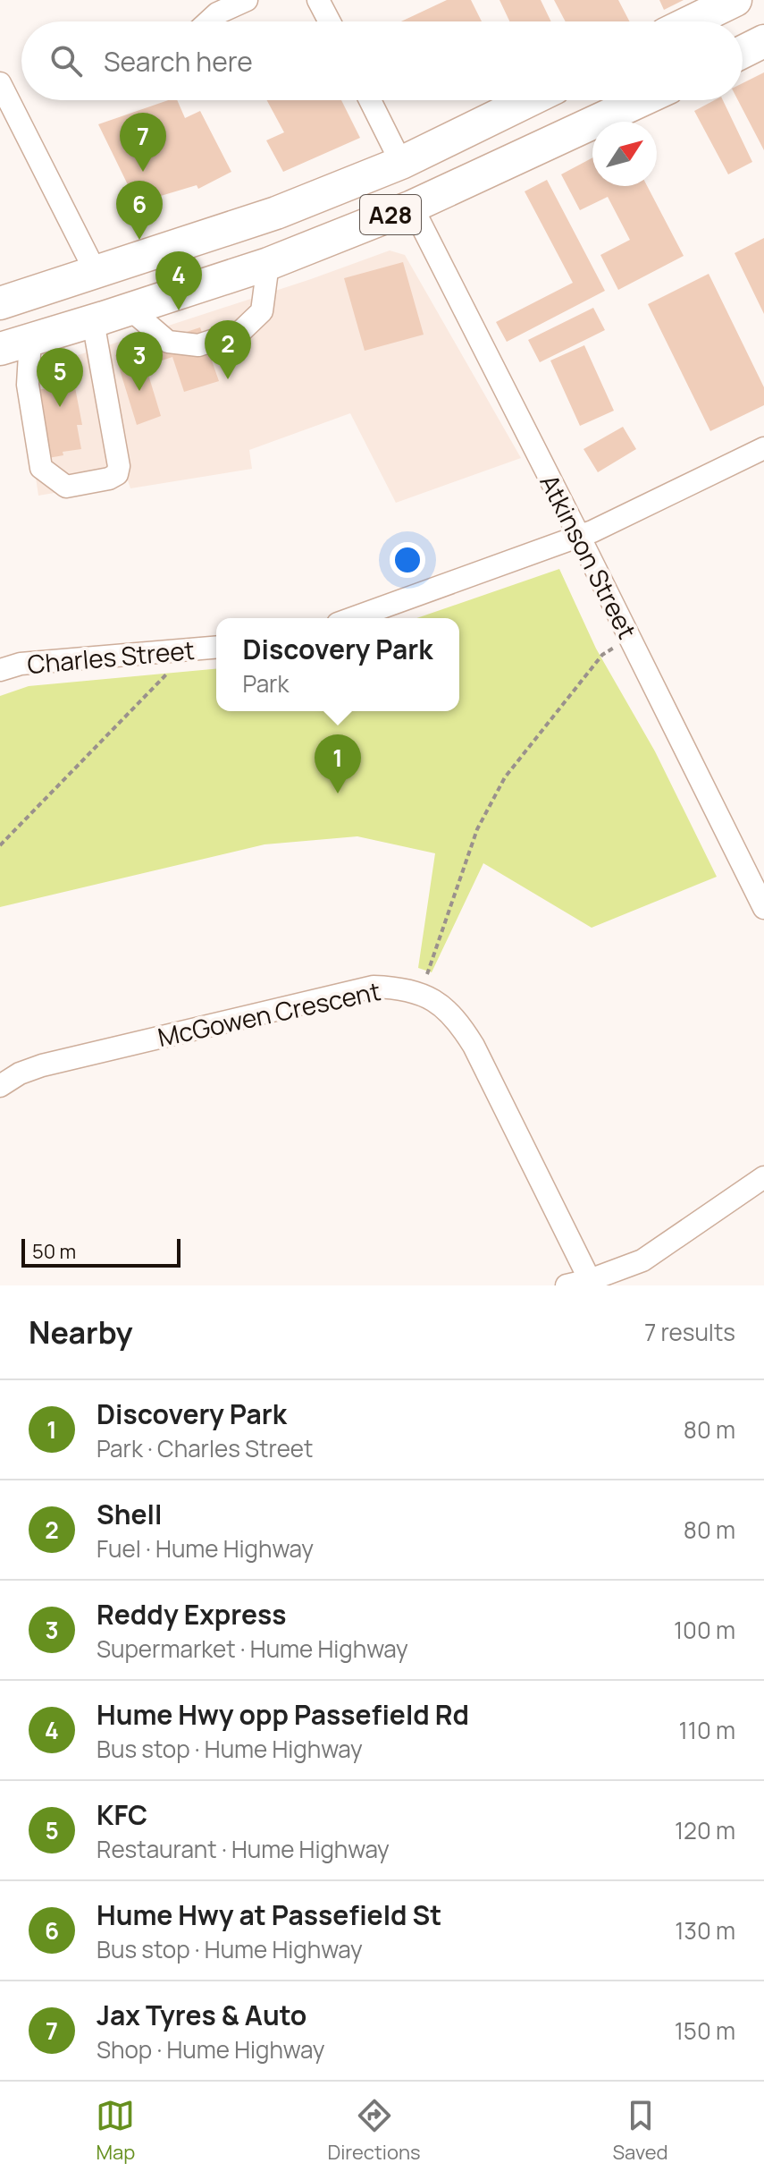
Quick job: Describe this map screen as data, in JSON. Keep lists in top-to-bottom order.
{
  "streets": {
    "highway": ["A28"],
    "street": ["Atkinson Street", "Charles Street", "McGowen Crescent"]
  },
  "crossings": [
    ["A28", "Atkinson Street"]
  ],
  "scale_bar": "50 m",
  "north": "top right",
  "page": {
    "search": "Search here",
    "pins": [
      "7",
      "6",
      "4",
      "2",
      "3",
      "5",
      "1"
    ],
    "popup": ["Discovery Park", "Park"],
    "scale": "50 m",
    "heading": ["Nearby", "7 results"],
    "list": [
      {
        "mark": "1",
        "name": "Discovery Park",
        "note": "Park · Charles Street",
        "value": "80 m"
      },
      {
        "mark": "2",
        "name": "Shell",
        "note": "Fuel · Hume Highway",
        "value": "80 m"
      },
      {
        "mark": "3",
        "name": "Reddy Express",
        "note": "Supermarket · Hume Highway",
        "value": "100 m"
      },
      {
        "mark": "4",
        "name": "Hume Hwy opp Passefield Rd",
        "note": "Bus stop · Hume Highway",
        "value": "110 m"
      },
      {
        "mark": "5",
        "name": "KFC",
        "note": "Restaurant · Hume Highway",
        "value": "120 m"
      },
      {
        "mark": "6",
        "name": "Hume Hwy at Passefield St",
        "note": "Bus stop · Hume Highway",
        "value": "130 m"
      },
      {
        "mark": "7",
        "name": "Jax Tyres & Auto",
        "note": "Shop · Hume Highway",
        "value": "150 m"
      }
    ],
    "nav": ["Map", "Directions", "Saved"]
  }
}
